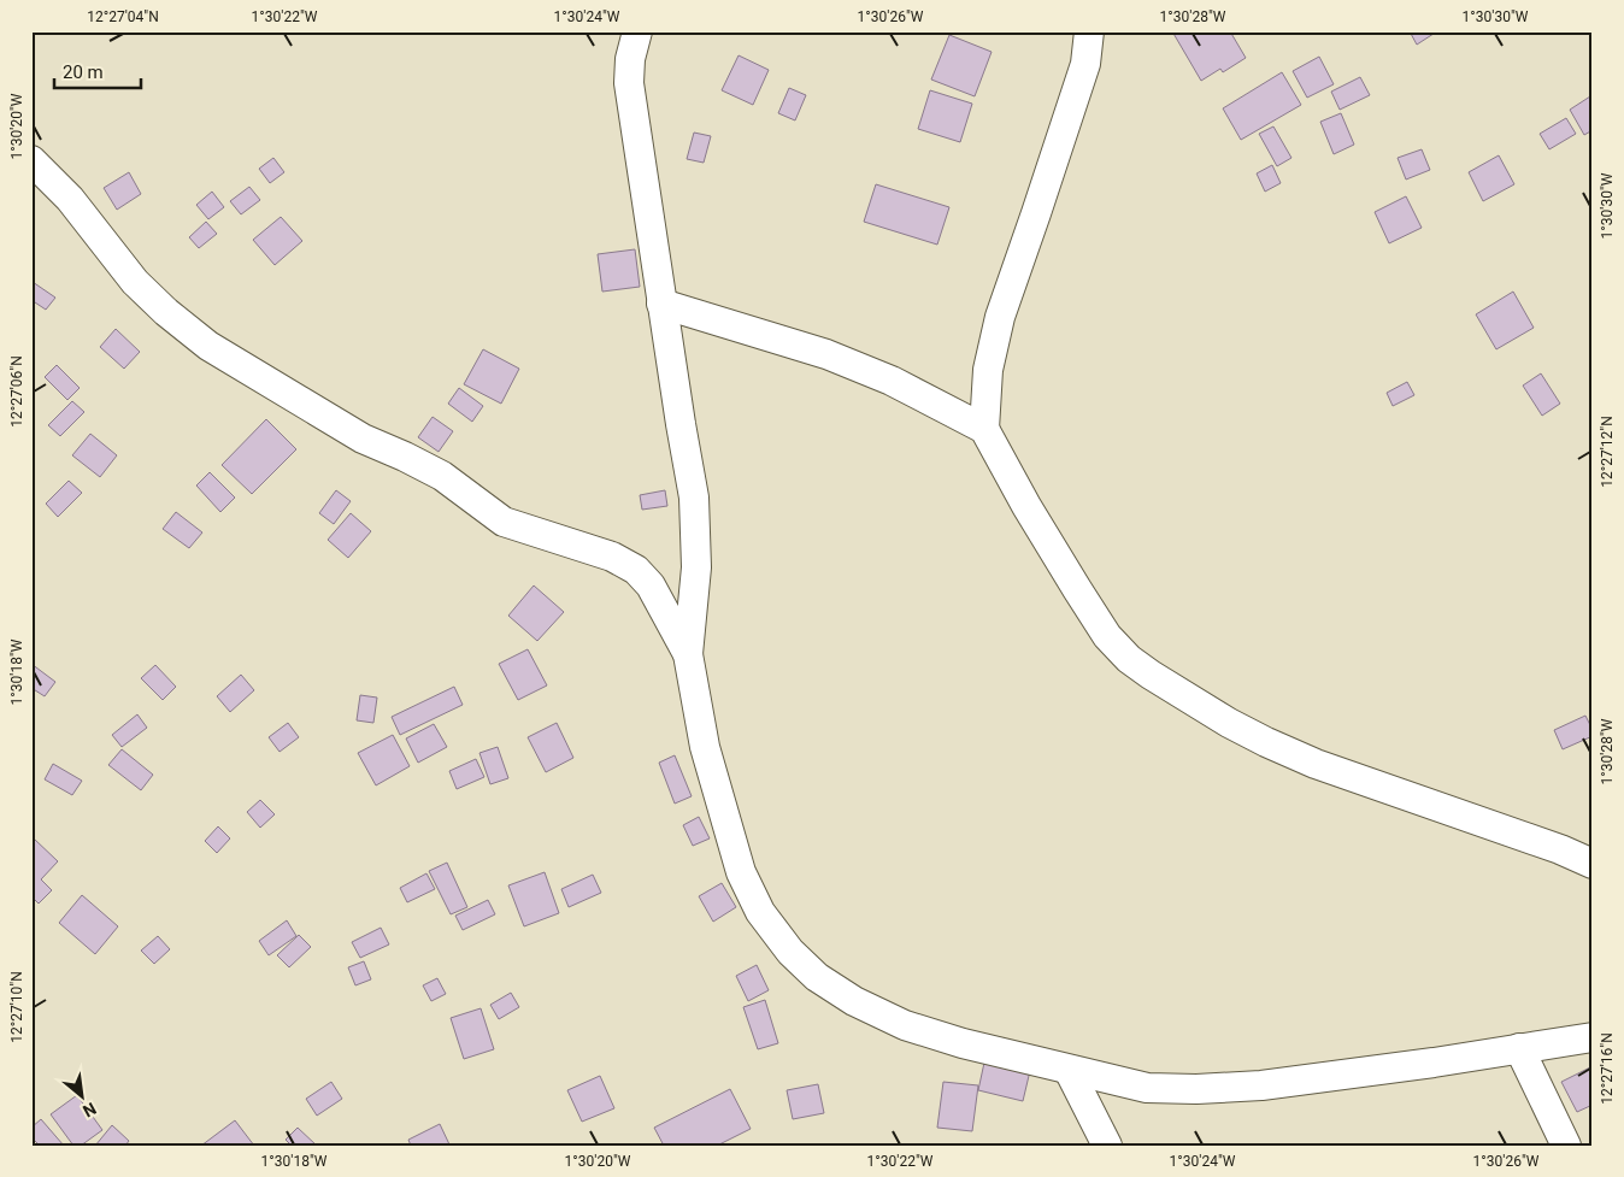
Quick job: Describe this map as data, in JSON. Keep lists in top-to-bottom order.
{
  "scale_bar": "20 m",
  "north": "bottom right",
  "coordinates": [
    "12°27'04\"N",
    "1°30'22\"W",
    "1°30'24\"W",
    "1°30'26\"W",
    "1°30'28\"W",
    "1°30'30\"W",
    "1°30'20\"W",
    "12°27'06\"N",
    "12°27'12\"N",
    "1°30'18\"W",
    "12°27'10\"N",
    "12°27'16\"N"
  ]
}
